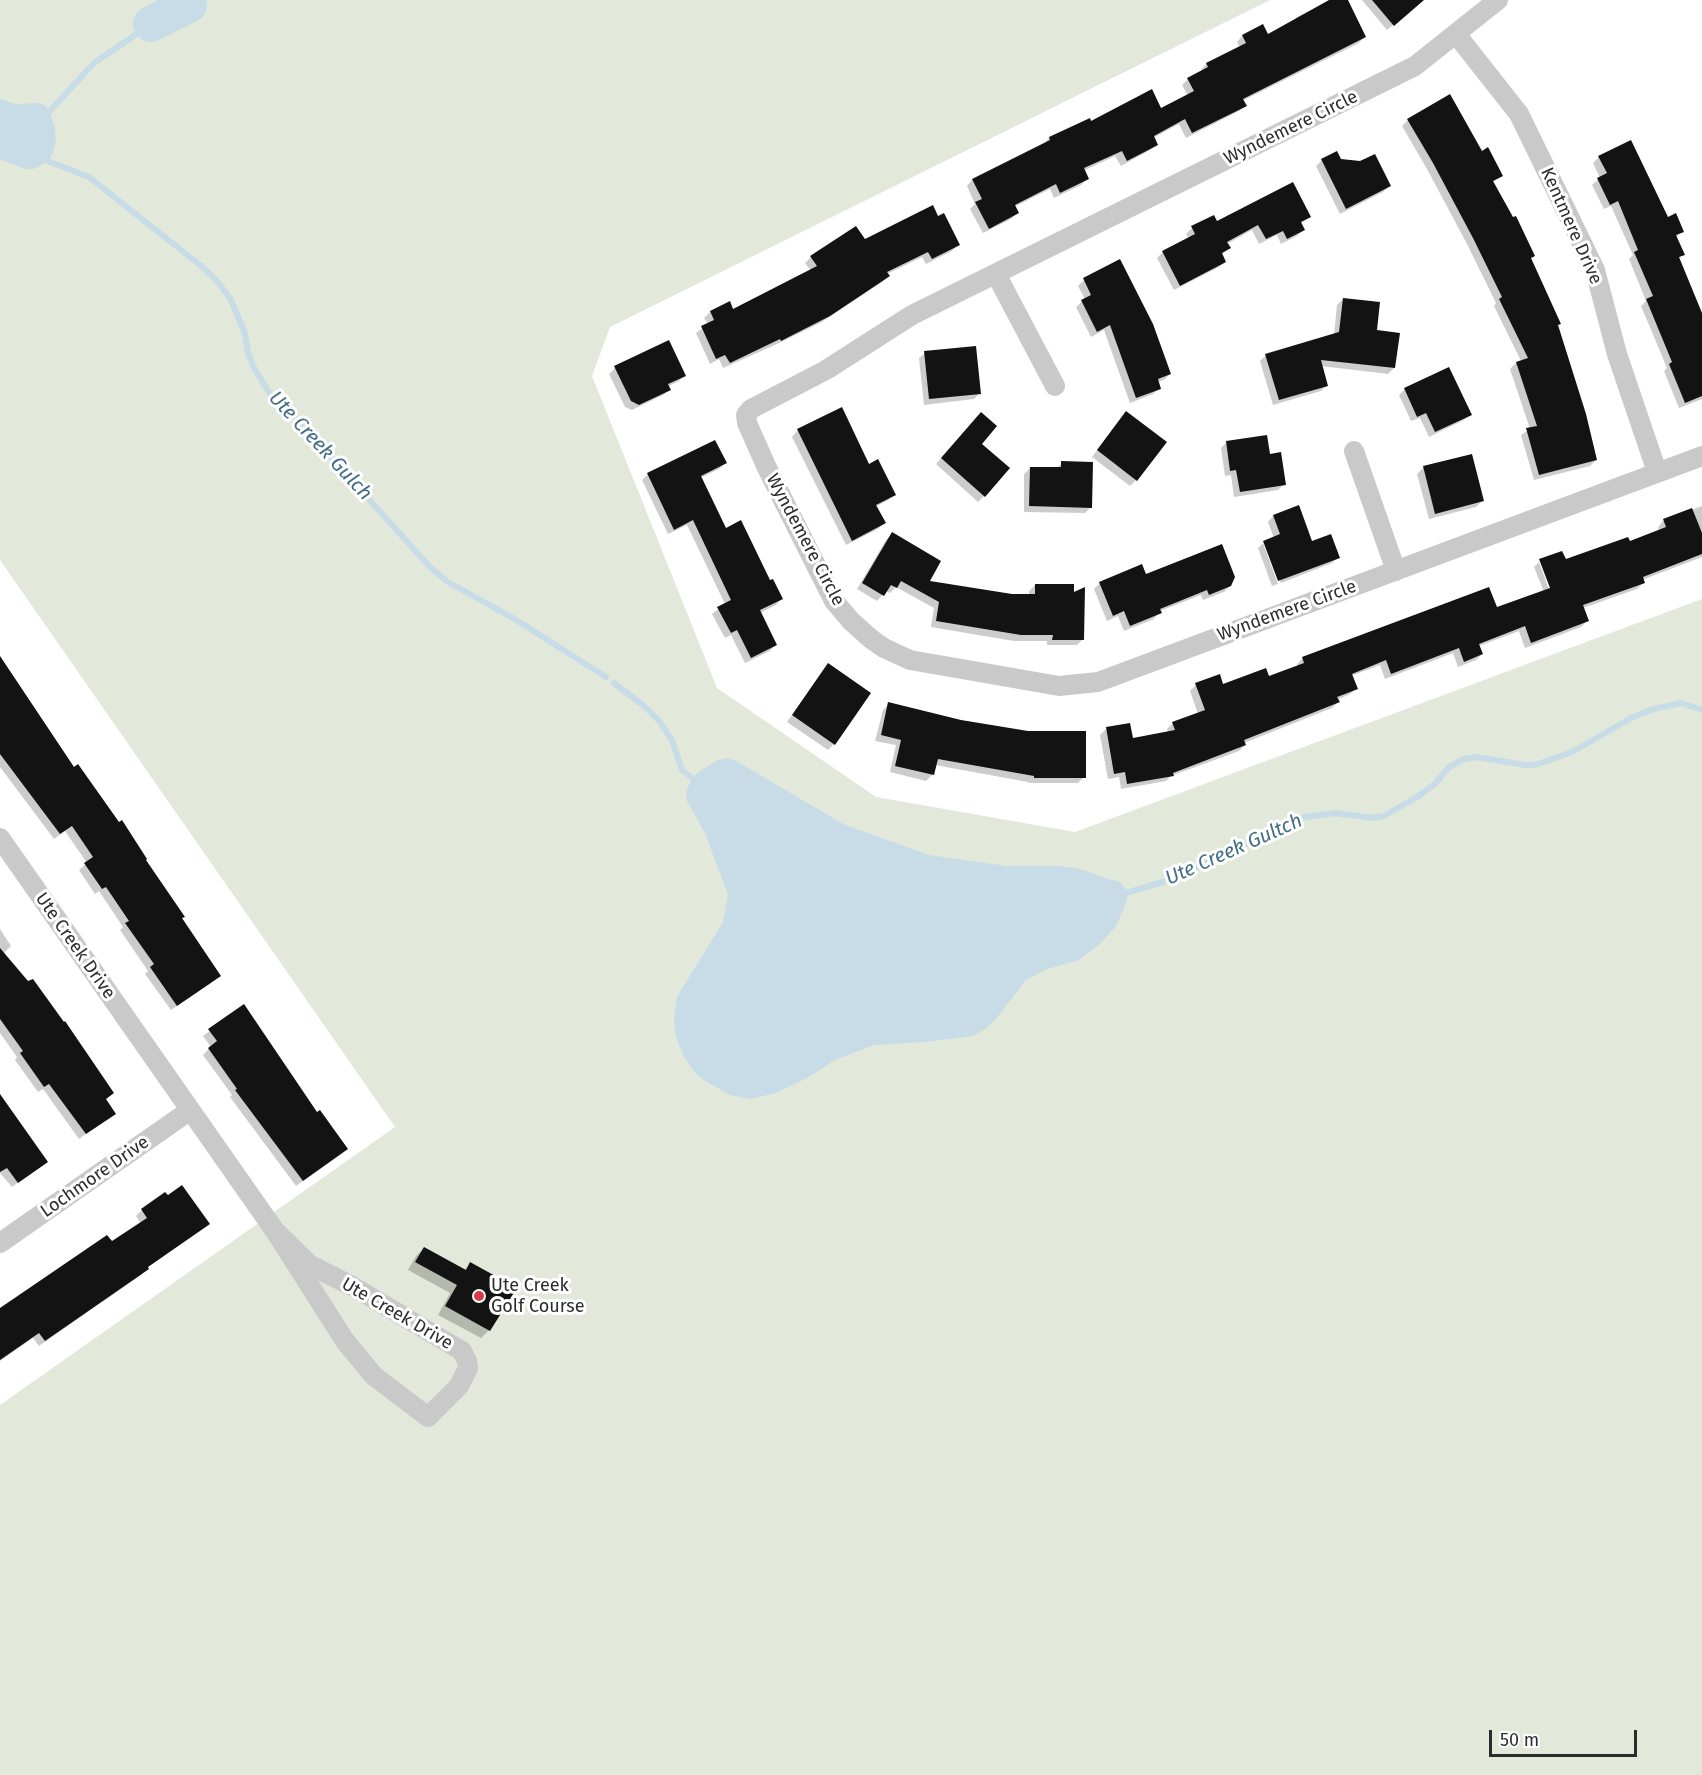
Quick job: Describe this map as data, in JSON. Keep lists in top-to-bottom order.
{
  "streets": {
    "street": [
      "Wyndemere Circle",
      "Kentmere Drive",
      "Ute Creek Drive",
      "Lochmore Drive"
    ]
  },
  "crossings": [
    ["Wyndemere Circle", "Kentmere Drive"],
    ["Ute Creek Drive", "Lochmore Drive"]
  ],
  "water": ["Ute Creek Gulch", "Ute Creek Gultch"],
  "places": ["Ute Creek Golf Course"],
  "scale_bar": "50 m"
}
